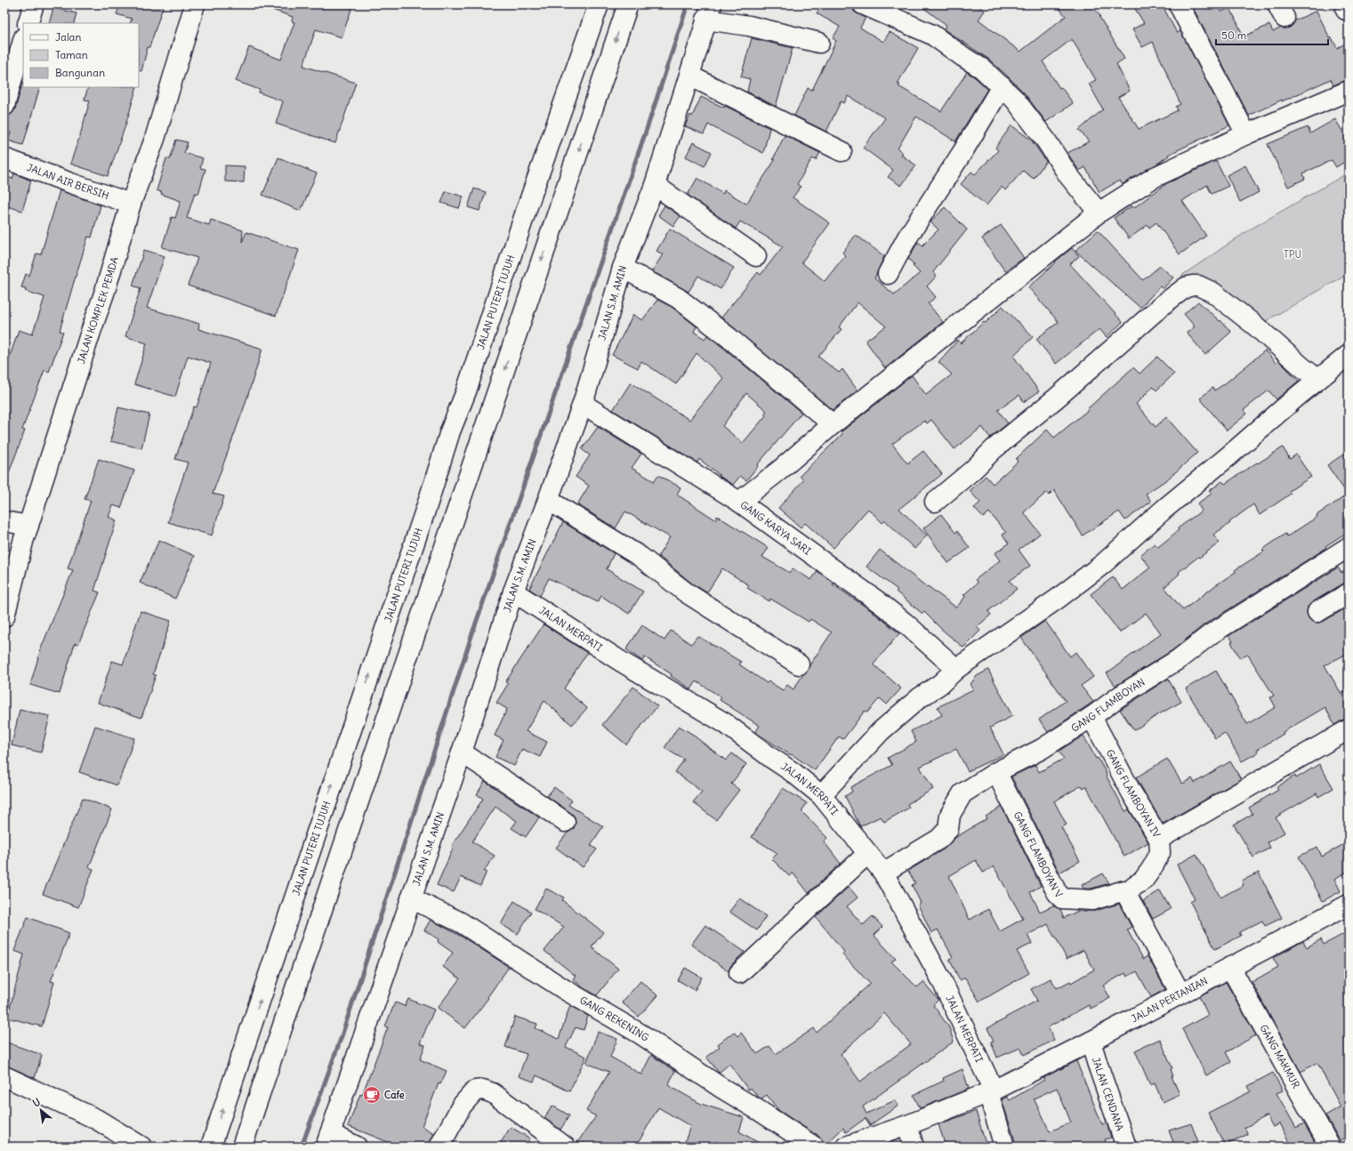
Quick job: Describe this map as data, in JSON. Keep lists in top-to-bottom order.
{
  "streets": {
    "main road": [
      "JALAN AIR BERSIH",
      "JALAN PUTERI TUJUH",
      "JALAN S.M. AMIN",
      "JALAN KOMPLEK PEMDA",
      "GANG KARYA SARI",
      "JALAN MERPATI",
      "GANG FLAMBOYAN",
      "GANG FLAMBOYAN IV",
      "GANG FLAMBOYAN V",
      "JALAN PERTANIAN",
      "GANG REKENING",
      "GANG MAKMUR",
      "JALAN CENDANA"
    ]
  },
  "crossings": [
    ["JALAN AIR BERSIH", "JALAN KOMPLEK PEMDA"],
    ["JALAN S.M. AMIN", "GANG KARYA SARI"],
    ["JALAN S.M. AMIN", "JALAN MERPATI"],
    ["JALAN S.M. AMIN", "GANG REKENING"],
    ["JALAN MERPATI", "GANG FLAMBOYAN"],
    ["JALAN MERPATI", "JALAN PERTANIAN"],
    ["GANG FLAMBOYAN", "GANG FLAMBOYAN IV"],
    ["GANG FLAMBOYAN", "GANG FLAMBOYAN V"],
    ["GANG FLAMBOYAN IV", "GANG FLAMBOYAN V"],
    ["JALAN PERTANIAN", "GANG MAKMUR"],
    ["JALAN PERTANIAN", "JALAN CENDANA"]
  ],
  "parks": ["TPU"],
  "places": {
    "cafe": ["Cafe"]
  },
  "legend": ["Jalan", "Taman", "Bangunan"],
  "scale_bar": "50 m",
  "north": "top left"
}
